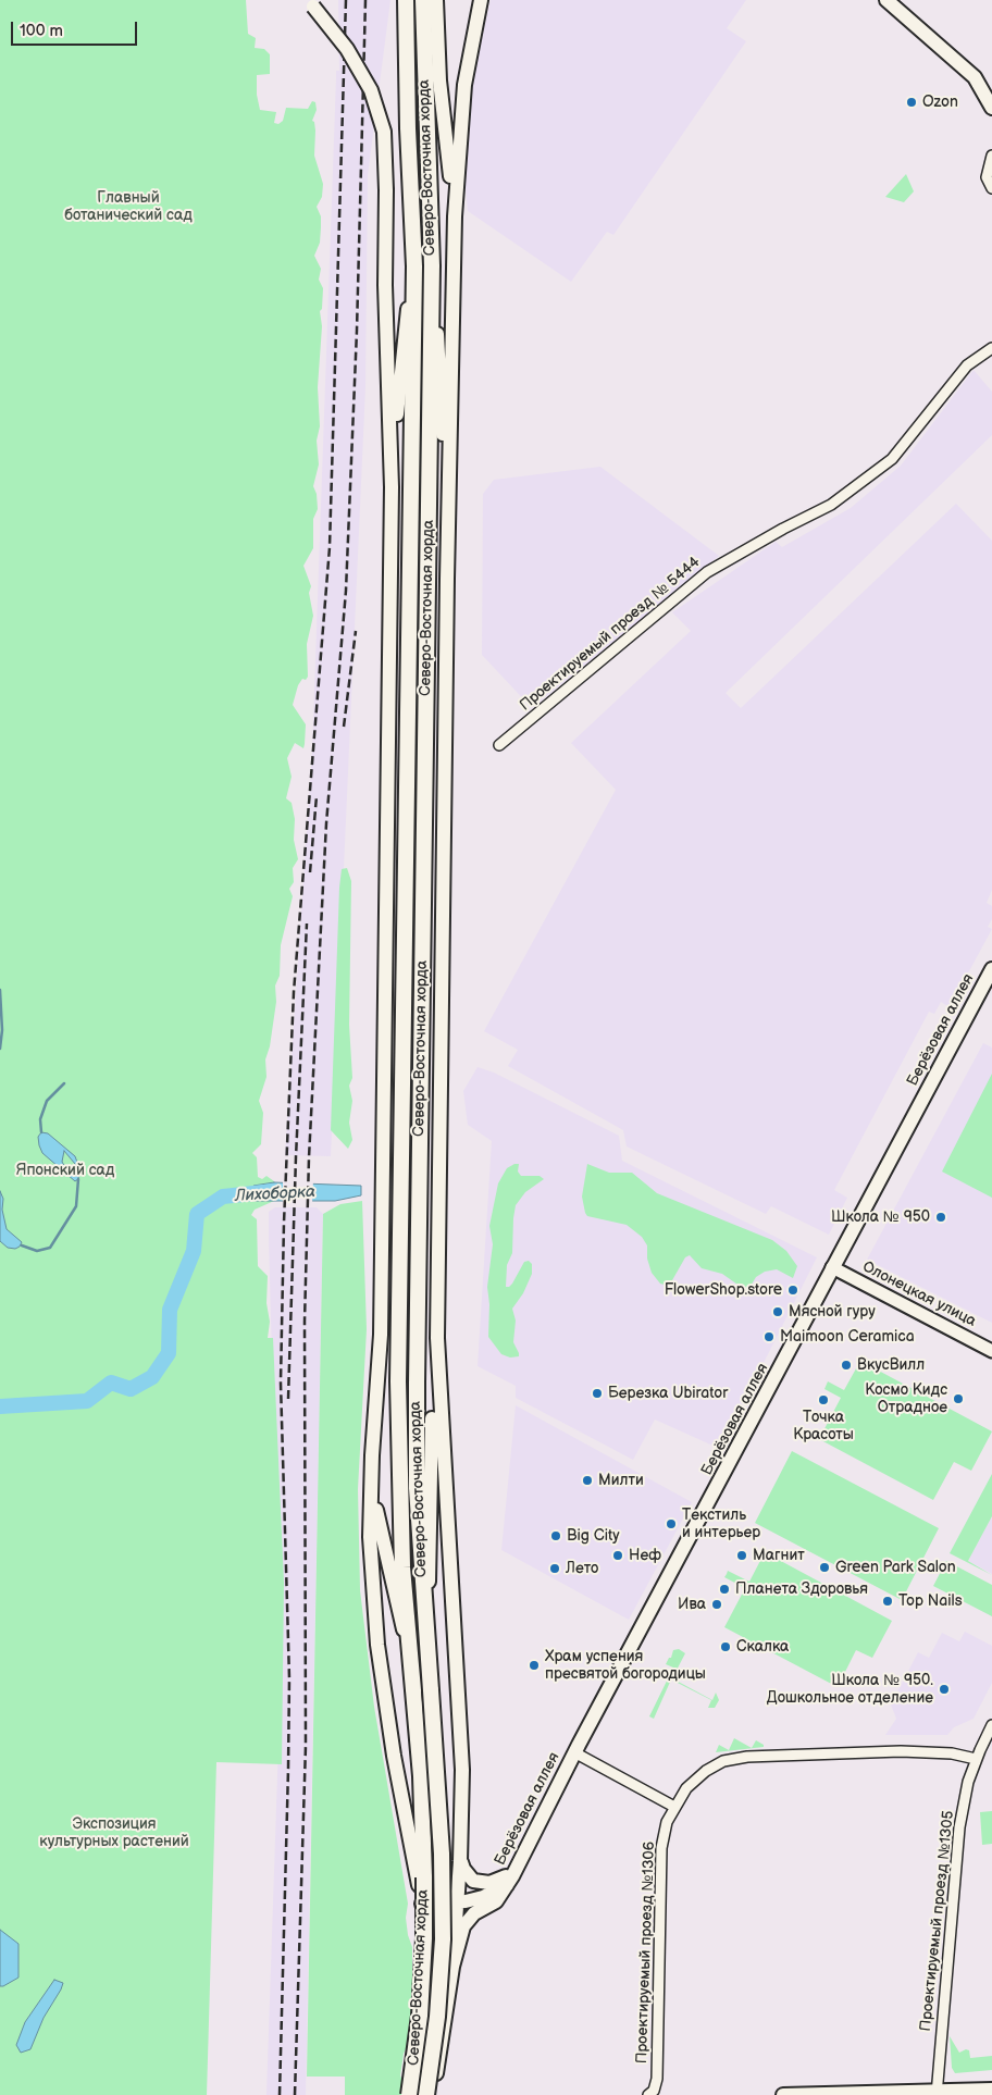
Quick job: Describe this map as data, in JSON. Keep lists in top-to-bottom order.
{
  "streets": {
    "main road": ["Северо-Восточная хорда", "Берёзовая аллея"],
    "street": [
      "Проектируемый проезд № 5444",
      "Олонецкая улица",
      "Проектируемый проезд №1305",
      "Проектируемый проезд №1306"
    ]
  },
  "crossings": [
    ["Берёзовая аллея", "Олонецкая улица"],
    ["Проектируемый проезд №1305", "Проектируемый проезд №1306"]
  ],
  "water": ["Лихоборка"],
  "parks": ["Главный ботанический сад", "Японский сад", "Экспозиция культурных растений"],
  "places": [
    "Ozon",
    "Школа № 950",
    "FlowerShop.store",
    "Мясной гуру",
    "Maimoon Ceramica",
    "ВкусВилл",
    "Березка Ubirator",
    "Космо Кидс Отрадное",
    "Точка Красоты",
    "Милти",
    "Текстиль и интерьер",
    "Big City",
    "Неф",
    "Магнит",
    "Green Park Salon",
    "Лето",
    "Планета Здоровья",
    "Top Nails",
    "Ива",
    "Скалка",
    "Храм успения пресвятой богородицы",
    "Школа № 950. Дошкольное отделение"
  ],
  "scale_bar": "100 m"
}
